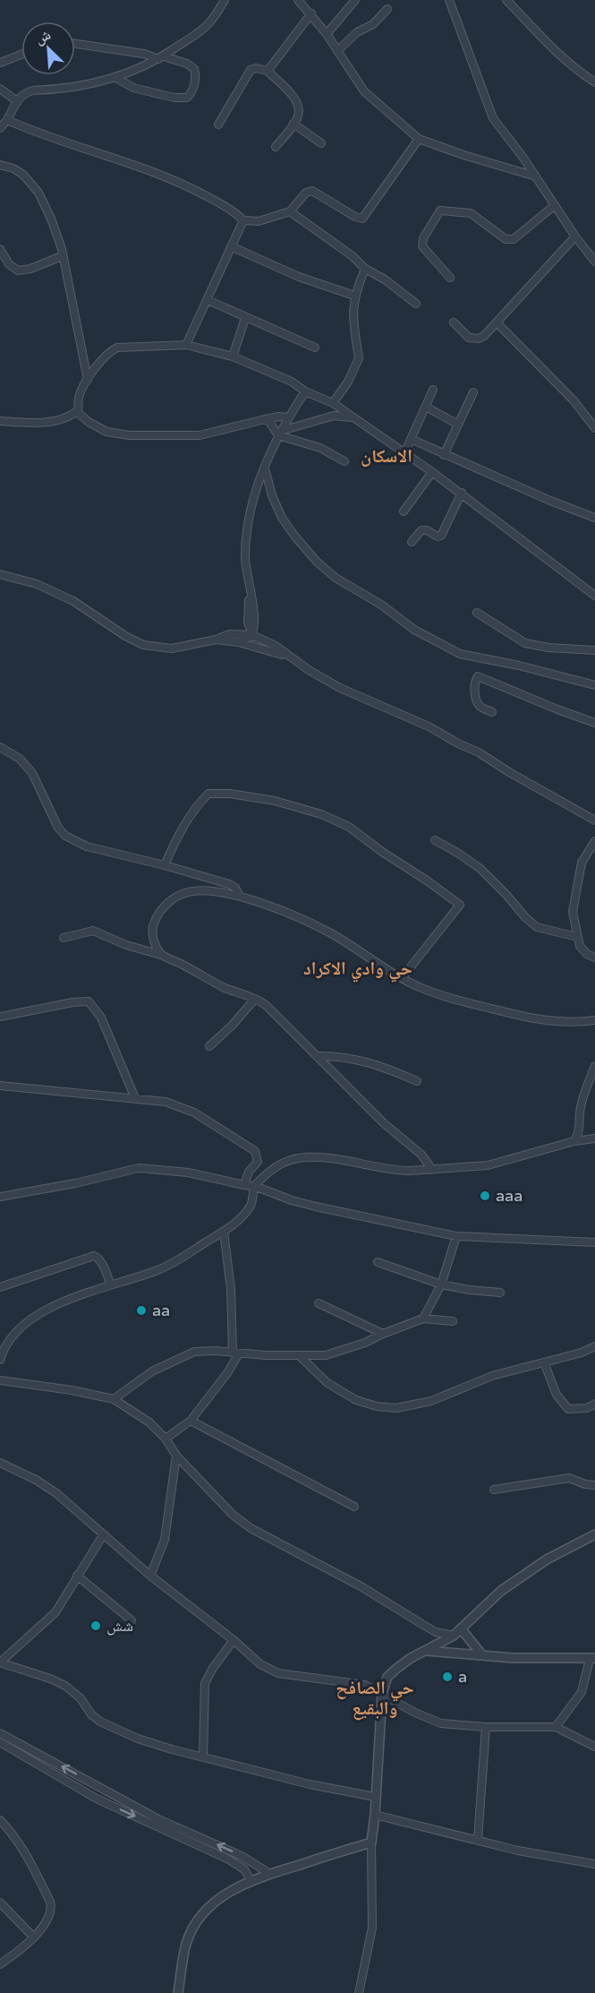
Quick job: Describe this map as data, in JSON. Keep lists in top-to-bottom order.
{
  "districts": ["الاسكان", "حي وادي الاكراد", "حي الصافح والبقيع"],
  "places": [
    "aaa",
    "aa",
    "شش",
    "a"
  ],
  "north": "top left"
}
